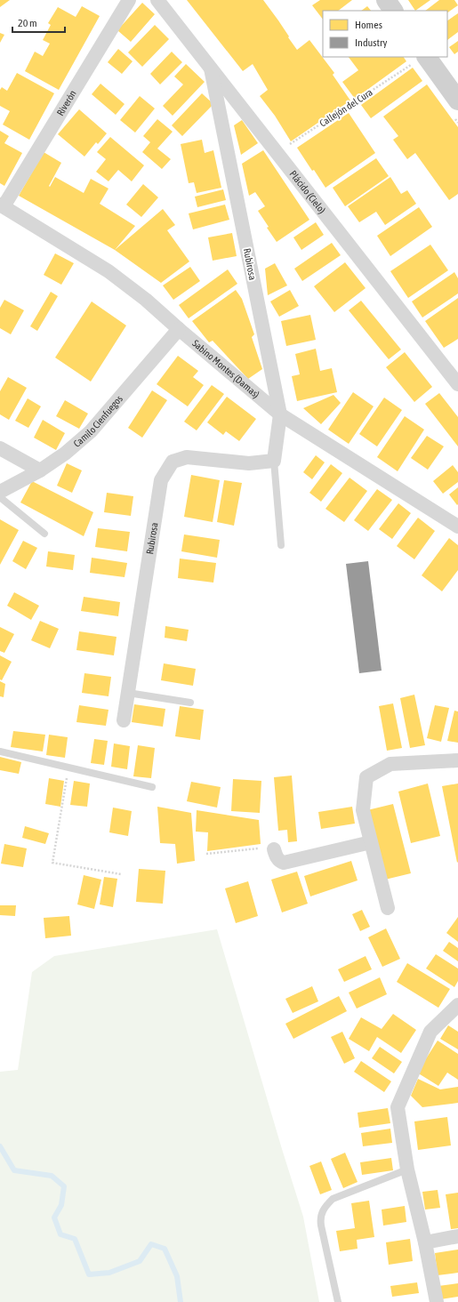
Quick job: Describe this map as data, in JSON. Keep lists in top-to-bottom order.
{
  "streets": {
    "street": [
      "Riverón",
      "Plácido (Cielo)",
      "Rubirosa",
      "Sabino Montes (Damas)",
      "Camilo Cienfuegos"
    ],
    "path": ["Callejón del Cura"]
  },
  "crossings": [
    ["Riverón", "Sabino Montes (Damas)"],
    ["Callejón del Cura", "Plácido (Cielo)"],
    ["Plácido (Cielo)", "Rubirosa"],
    ["Rubirosa", "Sabino Montes (Damas)"],
    ["Sabino Montes (Damas)", "Camilo Cienfuegos"]
  ],
  "legend": ["Homes", "Industry"],
  "scale_bar": "20 m"
}
